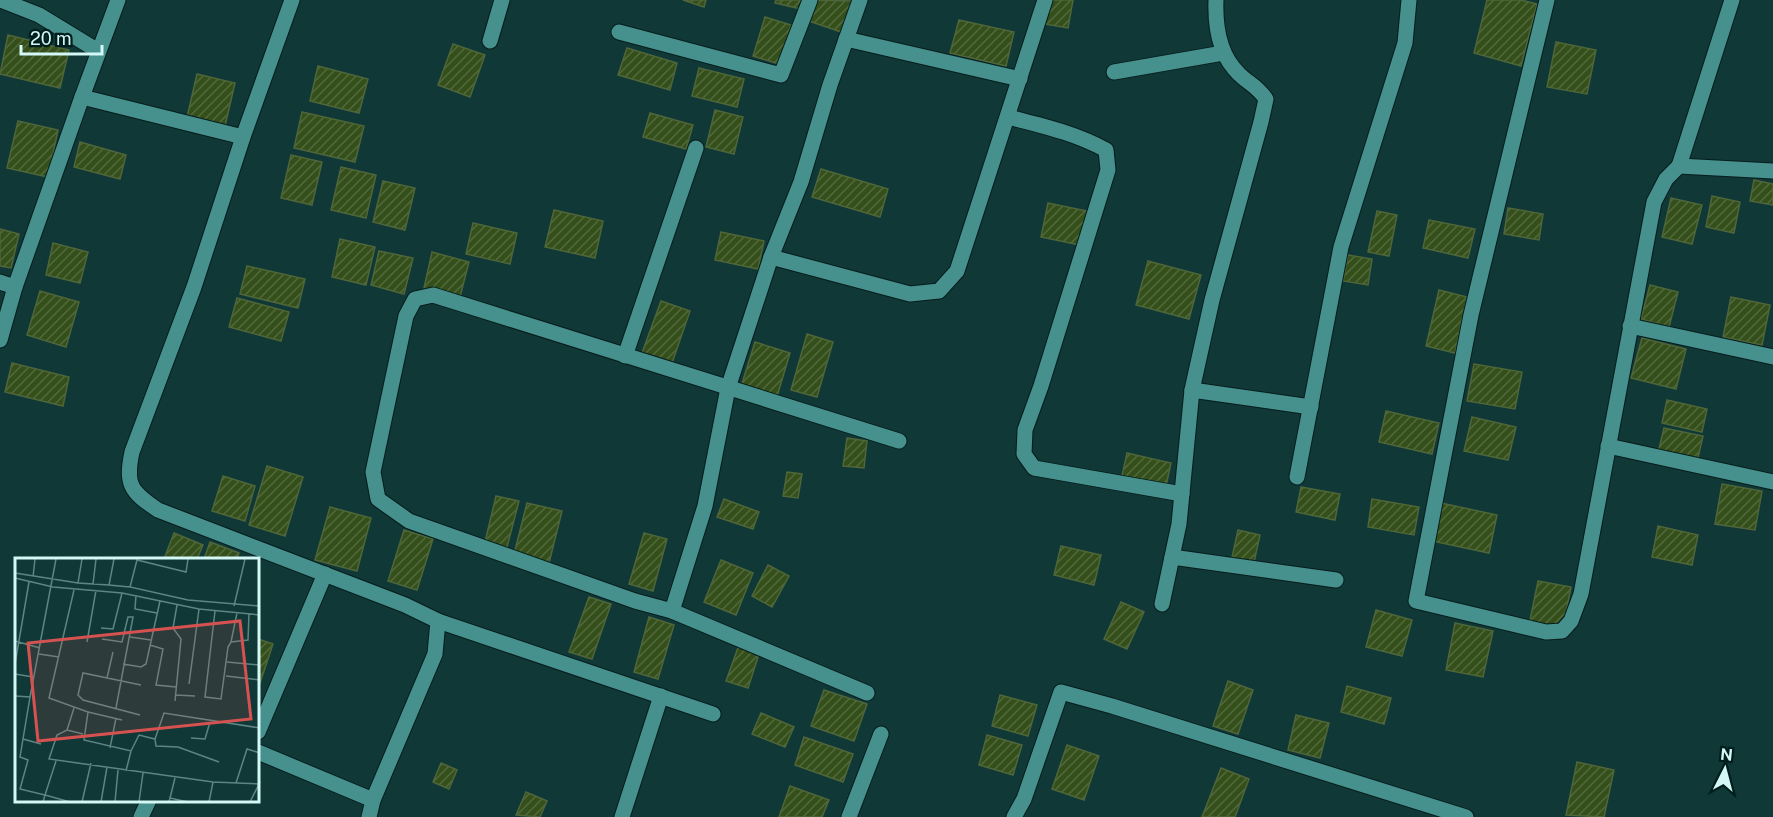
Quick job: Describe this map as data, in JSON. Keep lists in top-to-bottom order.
{
  "scale_bar": "20 m",
  "north": "top"
}
